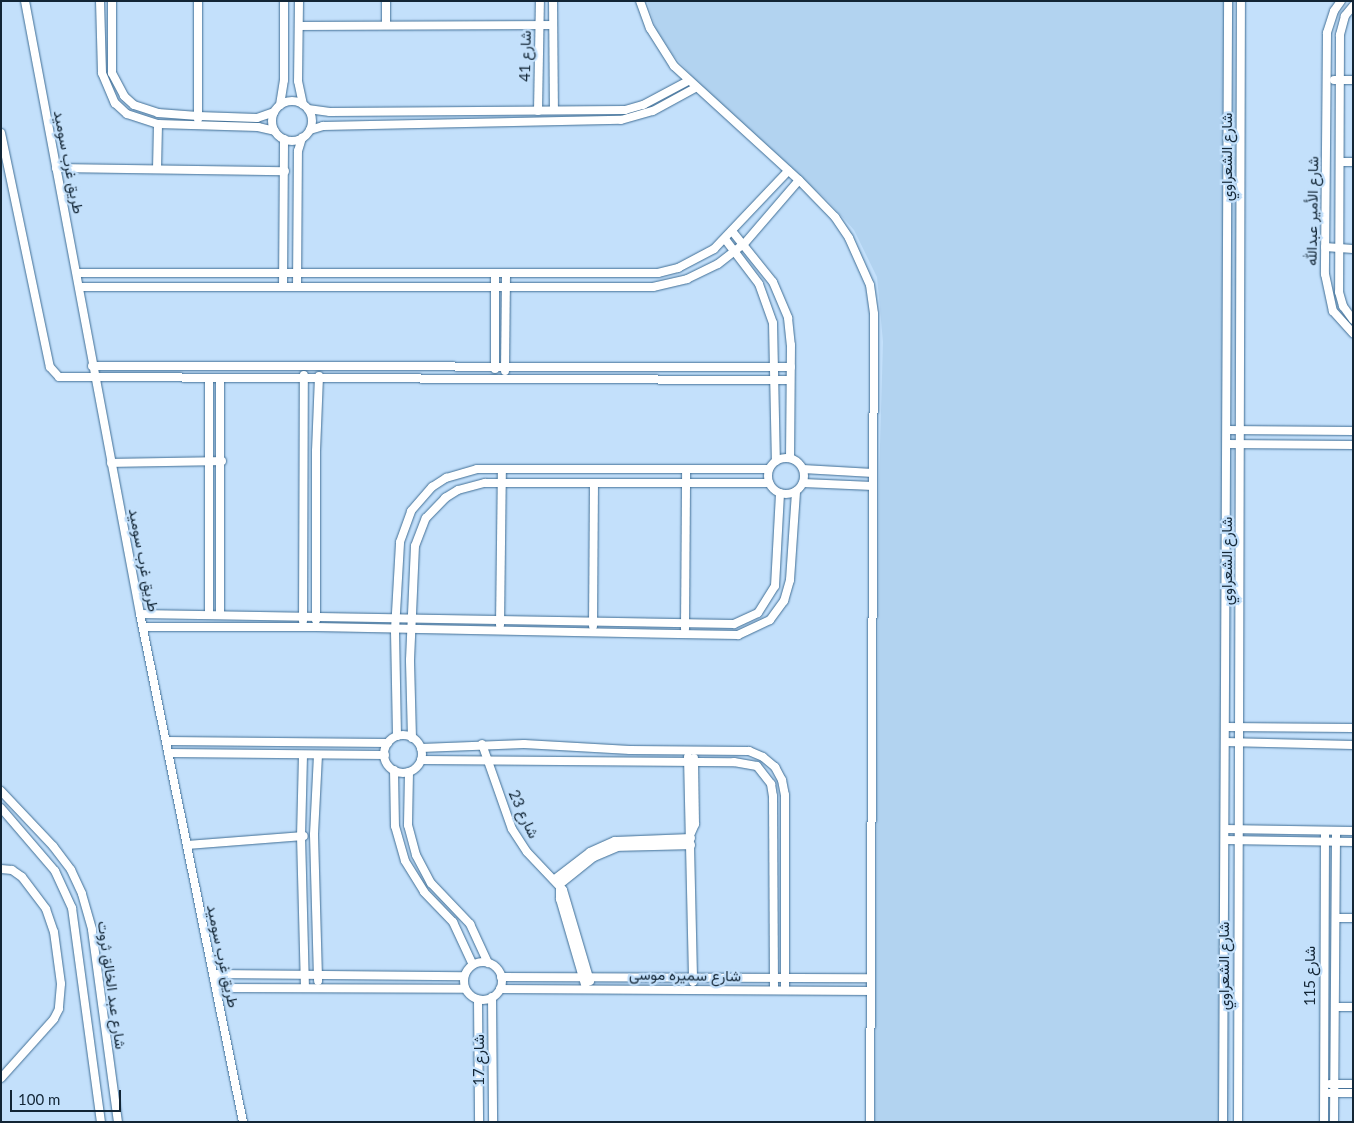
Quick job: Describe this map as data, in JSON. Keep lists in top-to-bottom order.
{
  "streets": {
    "street": [
      "شارع 41",
      "شارع الشعراوي",
      "طريق غرب سوميد",
      "شارع الأمير عبدالله",
      "شارع 23",
      "شارع سميره موسى",
      "شارع 115",
      "شارع عبد الخالق ثروت",
      "شارع 17"
    ]
  },
  "crossings": [
    ["شارع سميره موسى", "شارع 17"]
  ],
  "scale_bar": "100 m"
}
